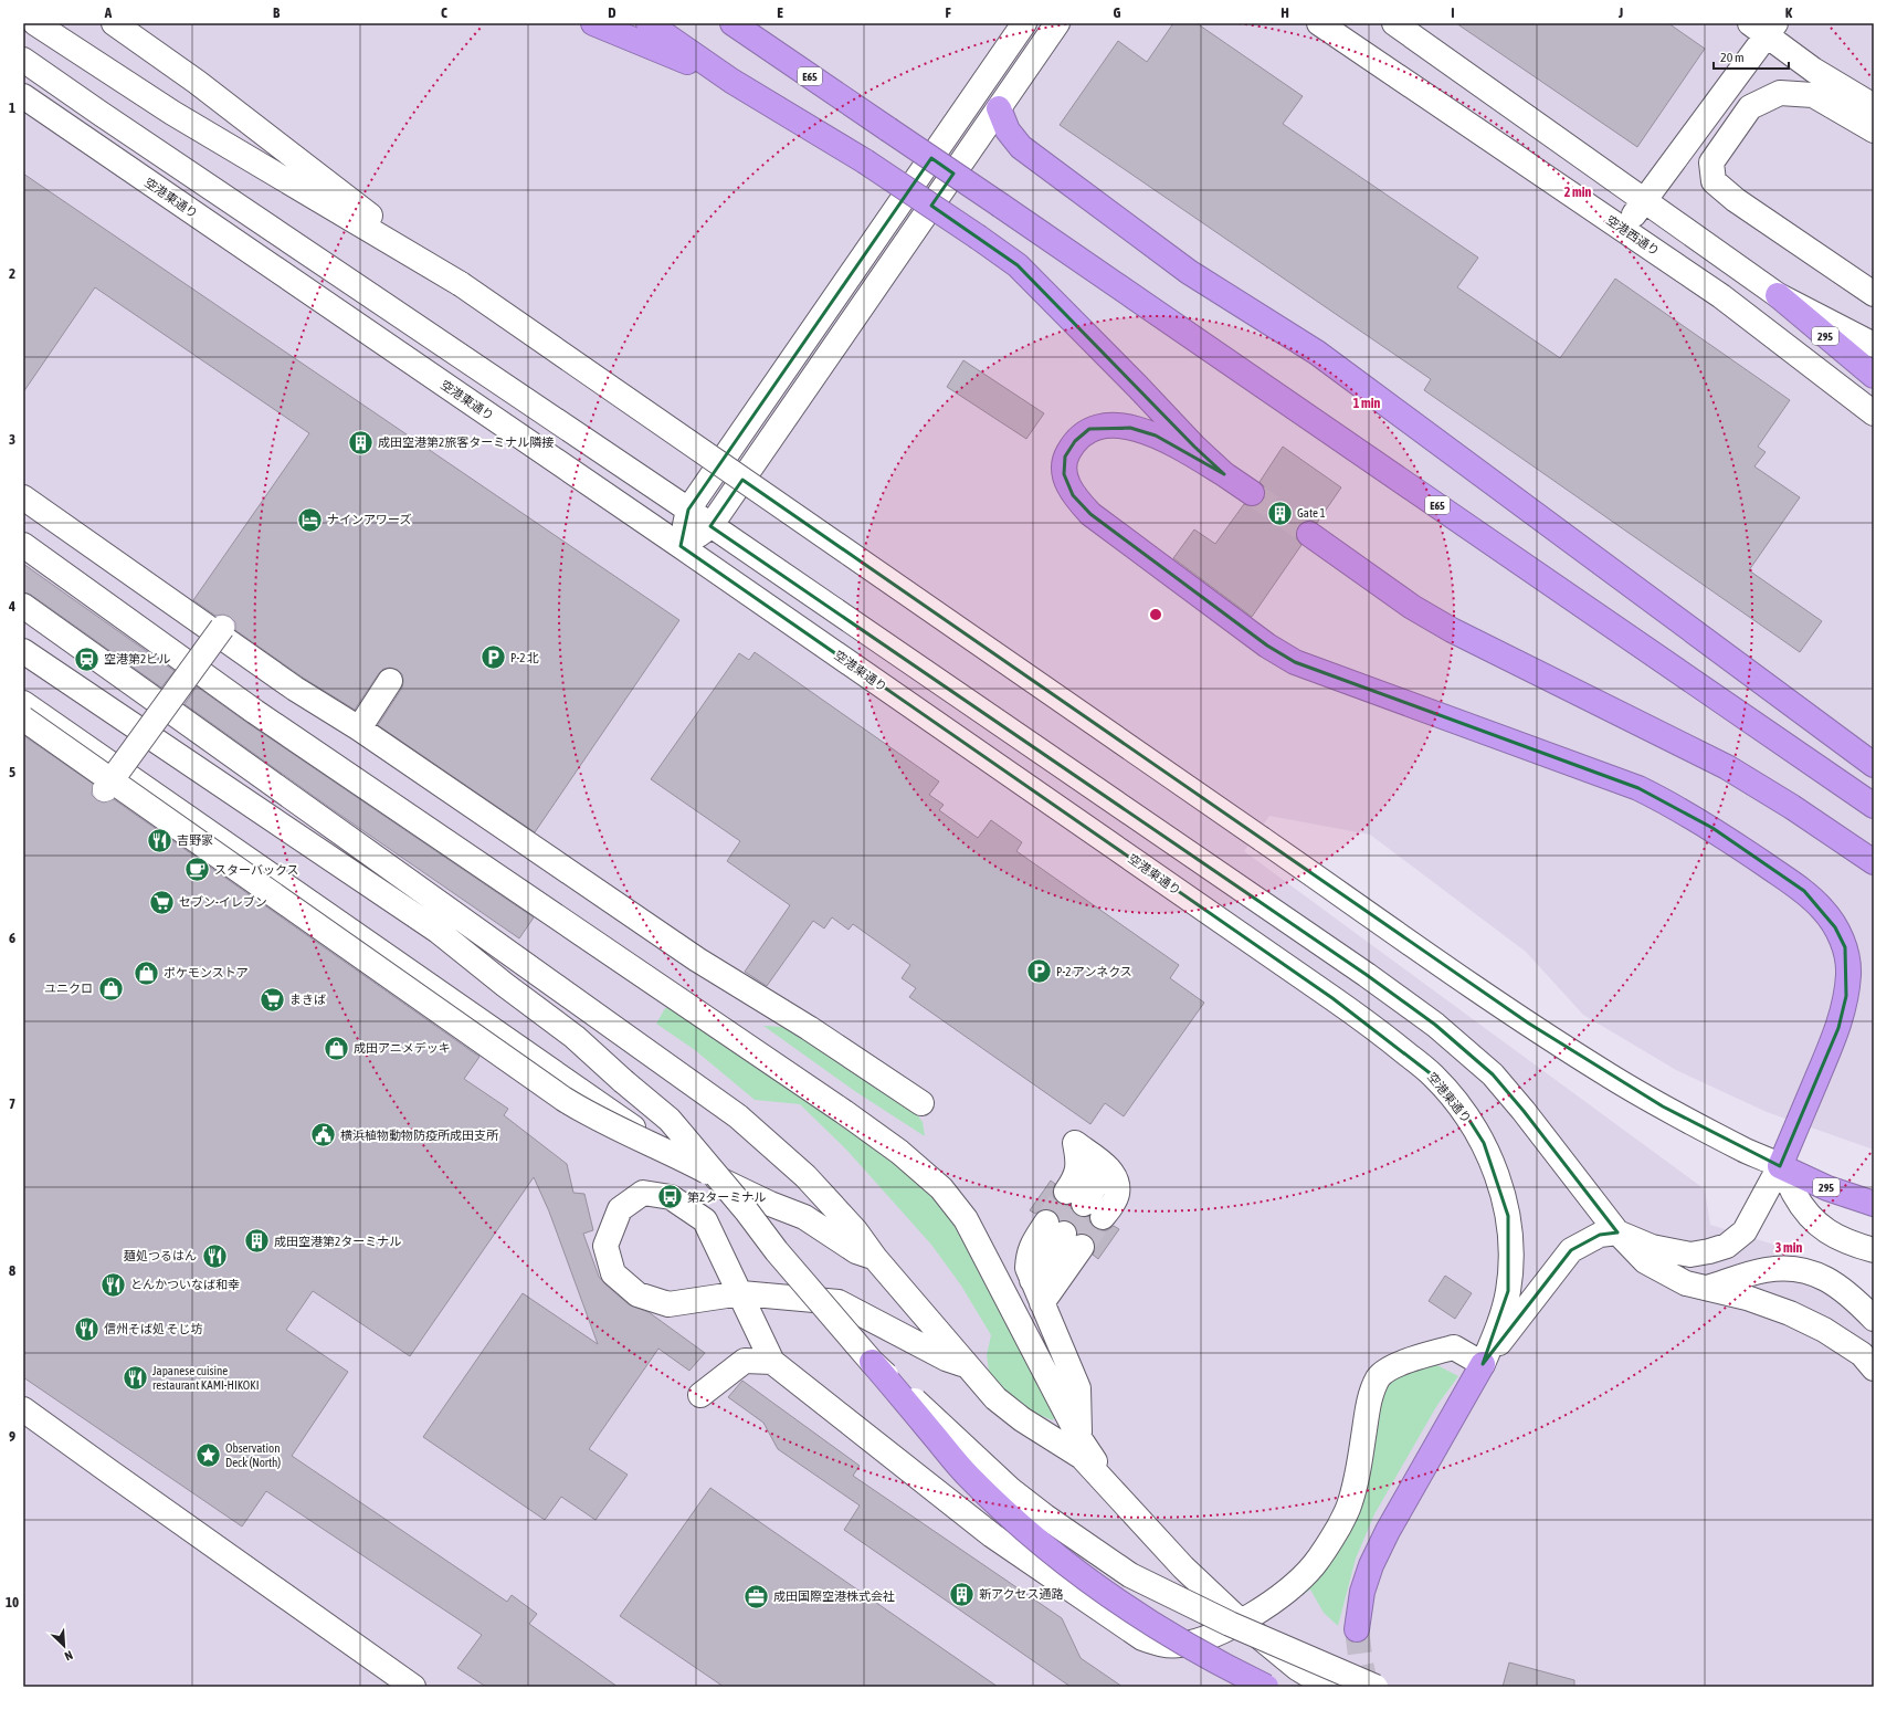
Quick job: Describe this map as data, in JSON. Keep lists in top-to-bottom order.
{
  "streets": {
    "highway": ["E65", "295"],
    "street": ["空港東通り", "空港西通り"]
  },
  "places": {
    "building": [
      "成田空港第2旅客ターミナル隣接",
      "Gate 1",
      "成田空港第2ターミナル",
      "新アクセス通路"
    ],
    "hotel": ["ナインアワーズ"],
    "parking": ["P-2 北", "P-2 アンネクス"],
    "station": ["空港第2ビル"],
    "restaurant": [
      "吉野家",
      "麺処つるはん",
      "とんかついなば和幸",
      "信州そば処 そじ坊",
      "Japanese cuisine restaurant KAMI-HIKOKI"
    ],
    "cafe": ["スターバックス"],
    "supermarket": ["セブン-イレブン", "まきば"],
    "shop": ["ポケモンストア", "ユニクロ", "成田アニメデッキ"],
    "public building": ["横浜植物動物防疫所成田支所"],
    "bus stop": ["第2ターミナル"],
    "place": ["Observation Deck (North)"],
    "office": ["成田国際空港株式会社"]
  },
  "scale_bar": "20 m",
  "north": "bottom right",
  "grid": {
    "columns": [
      "A",
      "B",
      "C",
      "D",
      "E",
      "F",
      "G",
      "H",
      "I",
      "J",
      "K"
    ],
    "rows": [
      "1",
      "2",
      "3",
      "4",
      "5",
      "6",
      "7",
      "8",
      "9",
      "10"
    ]
  },
  "rings": ["2 min", "1 min", "3 min"]
}
